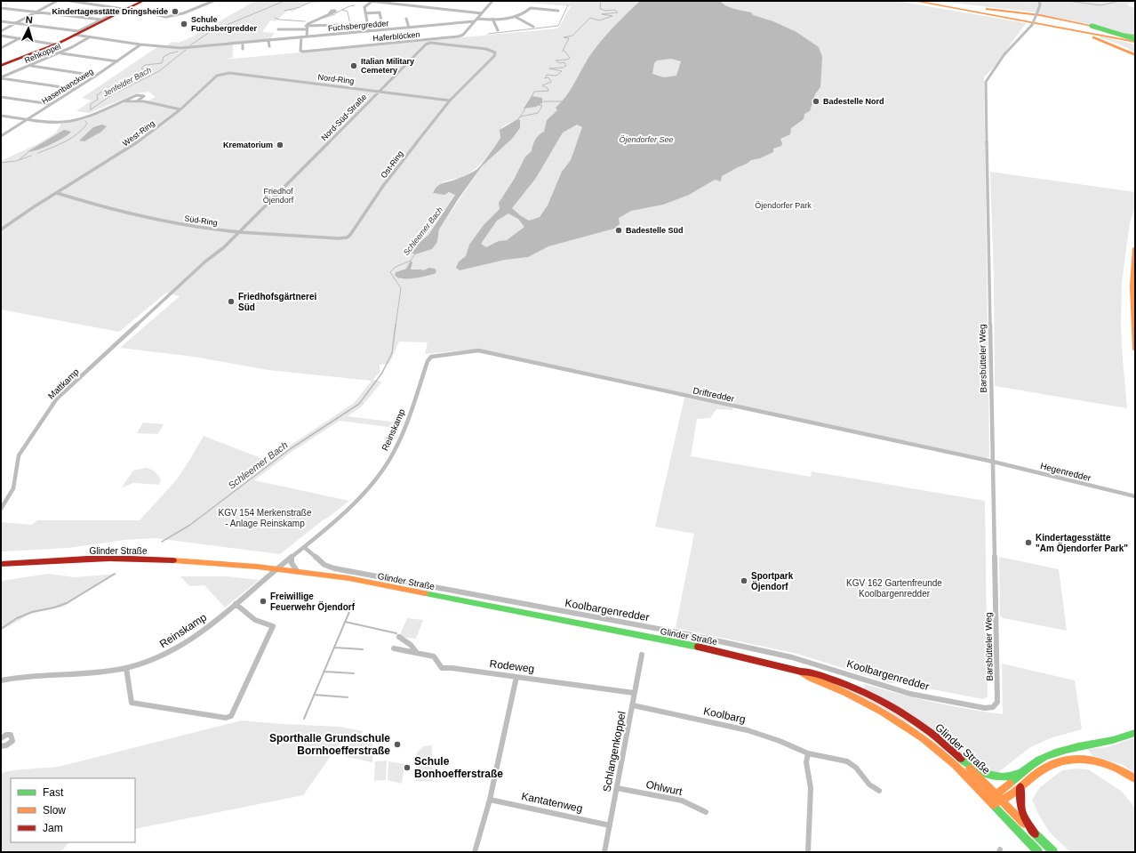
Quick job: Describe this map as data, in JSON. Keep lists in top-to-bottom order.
{
  "streets": {
    "main road": ["Glinder Straße"],
    "street": [
      "Fuchsbergredder",
      "Haferblöcken",
      "Rehkoppel",
      "Nord-Ring",
      "Hasenbanckweg",
      "Nord-Süd-Straße",
      "West-Ring",
      "Ost-Ring",
      "Süd-Ring",
      "Barsbütteler Weg",
      "Mattkamp",
      "Driftredder",
      "Reinskamp",
      "Hegenredder",
      "Koolbargenredder",
      "Rodeweg",
      "Koolbarg",
      "Schlangenkoppel",
      "Ohlwurt",
      "Kantatenweg"
    ]
  },
  "crossings": [
    ["Fuchsbergredder", "Haferblöcken"],
    ["Fuchsbergredder", "Rehkoppel"],
    ["Nord-Ring", "Nord-Süd-Straße"],
    ["Nord-Ring", "West-Ring"],
    ["Nord-Ring", "Ost-Ring"],
    ["Nord-Süd-Straße", "Ost-Ring"],
    ["Nord-Süd-Straße", "Süd-Ring"],
    ["Nord-Süd-Straße", "Mattkamp"],
    ["West-Ring", "Süd-Ring"],
    ["Ost-Ring", "Süd-Ring"],
    ["Barsbütteler Weg", "Driftredder"],
    ["Barsbütteler Weg", "Hegenredder"],
    ["Barsbütteler Weg", "Koolbargenredder"],
    ["Driftredder", "Reinskamp"],
    ["Driftredder", "Hegenredder"],
    ["Reinskamp", "Glinder Straße"],
    ["Reinskamp", "Koolbargenredder"],
    ["Rodeweg", "Schlangenkoppel"],
    ["Koolbarg", "Schlangenkoppel"],
    ["Schlangenkoppel", "Ohlwurt"],
    ["Schlangenkoppel", "Kantatenweg"]
  ],
  "water": ["Jenfelder Bach", "Öjendorfer See", "Schleemer Bach"],
  "parks": [
    "Friedhof Öjendorf",
    "Öjendorfer Park",
    "KGV 154 Merkenstraße - Anlage Reinskamp",
    "KGV 162 Gartenfreunde Koolbargenredder"
  ],
  "places": [
    "Kindertagesstätte Dringsheide",
    "Schule Fuchsbergredder",
    "Italian Military Cemetery",
    "Badestelle Nord",
    "Krematorium",
    "Badestelle Süd",
    "Friedhofsgärtnerei Süd",
    "Kindertagesstätte \"Am Öjendorfer Park\"",
    "Sportpark Öjendorf",
    "Freiwillige Feuerwehr Öjendorf",
    "Sporthalle Grundschule Bornhoefferstraße",
    "Schule Bonhoefferstraße"
  ],
  "legend": ["Fast", "Slow", "Jam"],
  "north": "top"
}
